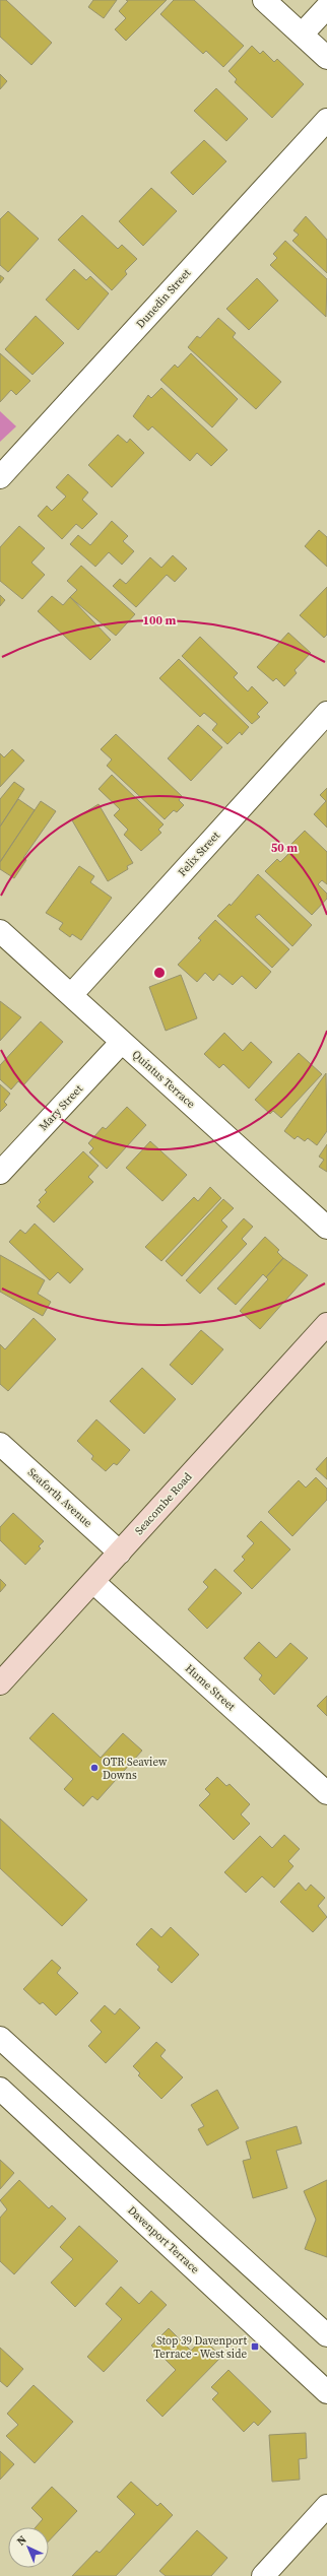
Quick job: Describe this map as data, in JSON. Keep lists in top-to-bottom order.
{
  "streets": {
    "main road": ["Seacombe Road"],
    "street": [
      "Dunedin Street",
      "Felix Street",
      "Quintus Terrace",
      "Mary Street",
      "Seaforth Avenue",
      "Hume Street",
      "Davenport Terrace"
    ]
  },
  "crossings": [
    ["Felix Street", "Quintus Terrace"],
    ["Quintus Terrace", "Mary Street"],
    ["Seaforth Avenue", "Seacombe Road"],
    ["Seacombe Road", "Hume Street"]
  ],
  "places": {
    "other": ["OTR Seaview Downs"],
    "transit": ["Stop 39 Davenport Terrace - West side"]
  },
  "north": "top left",
  "rings": ["100 m", "50 m"]
}
